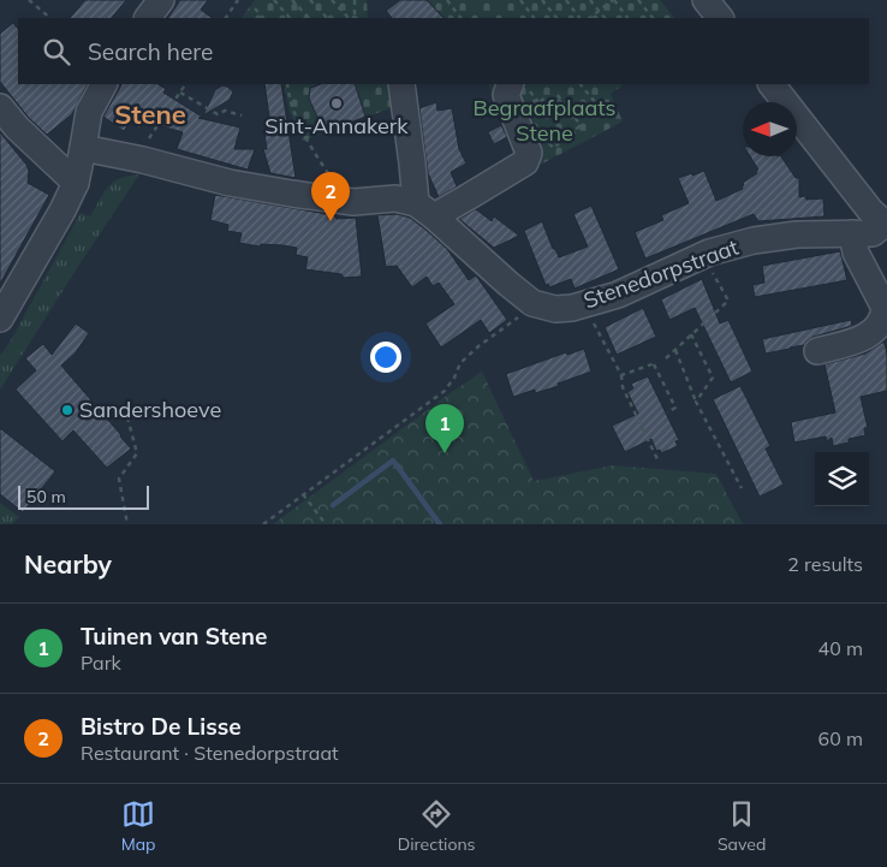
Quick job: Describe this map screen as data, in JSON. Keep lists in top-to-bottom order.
{
  "streets": {
    "street": ["Stenedorpstraat"]
  },
  "districts": ["Stene"],
  "parks": ["Begraafplaats Stene"],
  "places": ["Sint-Annakerk", "Sandershoeve"],
  "scale_bar": "50 m",
  "north": "left",
  "page": {
    "search": "Search here",
    "pins": ["2", "1"],
    "scale": "50 m",
    "heading": ["Nearby", "2 results"],
    "list": [
      {
        "mark": "1",
        "name": "Tuinen van Stene",
        "note": "Park",
        "value": "40 m"
      },
      {
        "mark": "2",
        "name": "Bistro De Lisse",
        "note": "Restaurant · Stenedorpstraat",
        "value": "60 m"
      }
    ],
    "nav": ["Map", "Directions", "Saved"]
  }
}
